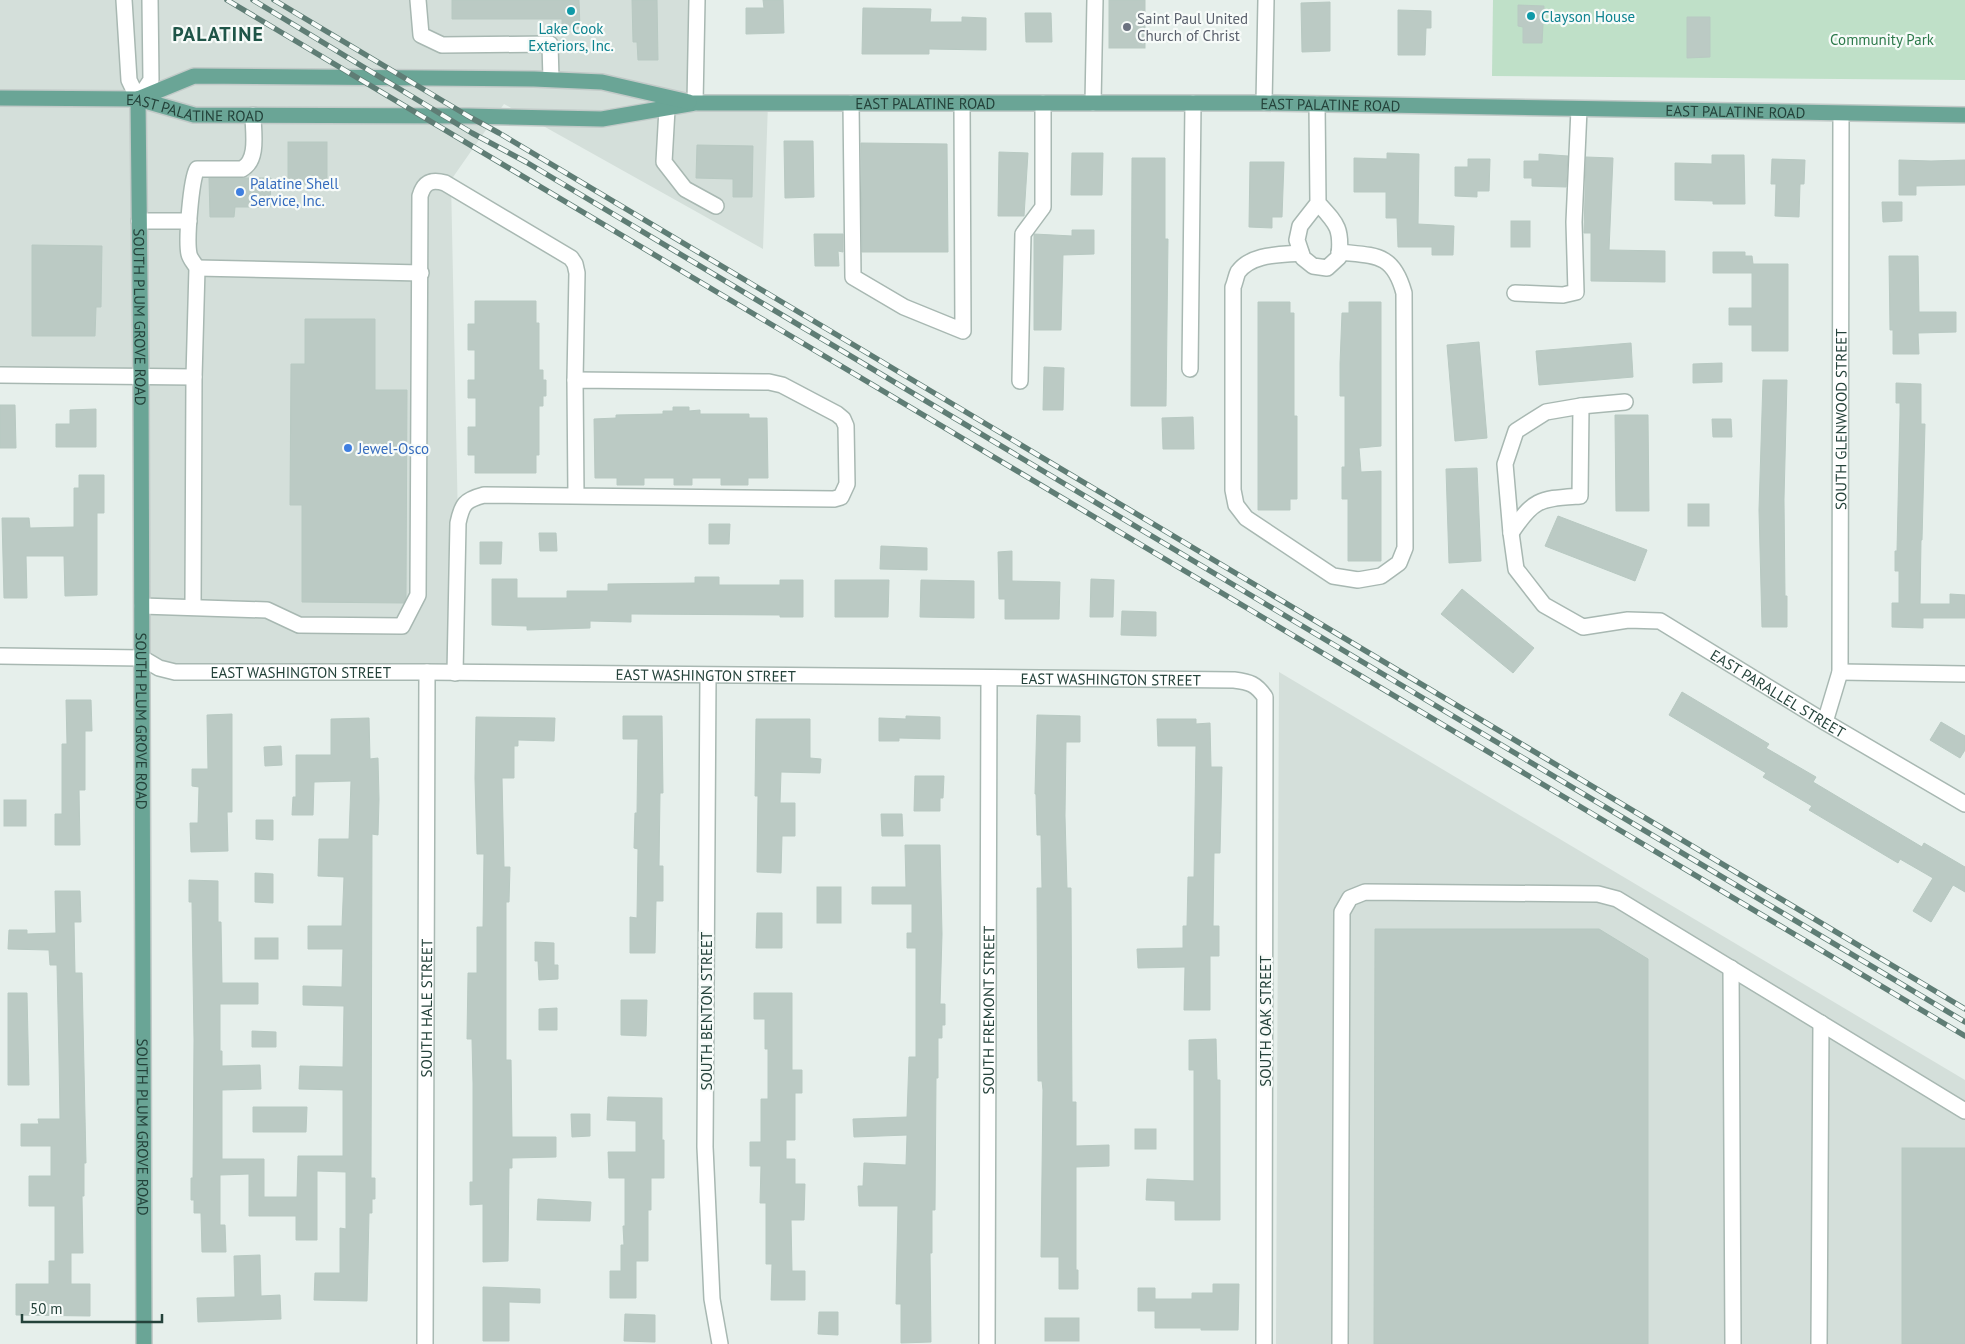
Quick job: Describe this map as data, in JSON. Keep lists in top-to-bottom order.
{
  "streets": {
    "main road": ["EAST PALATINE ROAD", "SOUTH PLUM GROVE ROAD"],
    "street": [
      "SOUTH GLENWOOD STREET",
      "EAST WASHINGTON STREET",
      "EAST PARALLEL STREET",
      "SOUTH HALE STREET",
      "SOUTH BENTON STREET",
      "SOUTH FREMONT STREET",
      "SOUTH OAK STREET"
    ]
  },
  "crossings": [
    ["EAST PALATINE ROAD", "SOUTH PLUM GROVE ROAD"],
    ["EAST PALATINE ROAD", "SOUTH GLENWOOD STREET"],
    ["SOUTH PLUM GROVE ROAD", "EAST WASHINGTON STREET"],
    ["SOUTH GLENWOOD STREET", "EAST PARALLEL STREET"],
    ["EAST WASHINGTON STREET", "SOUTH HALE STREET"],
    ["EAST WASHINGTON STREET", "SOUTH BENTON STREET"],
    ["EAST WASHINGTON STREET", "SOUTH FREMONT STREET"],
    ["EAST WASHINGTON STREET", "SOUTH OAK STREET"]
  ],
  "districts": ["PALATINE"],
  "parks": ["Community Park"],
  "places": [
    "Lake Cook Exteriors, Inc.",
    "Clayson House",
    "Saint Paul United Church of Christ",
    "Palatine Shell Service, Inc.",
    "Jewel-Osco"
  ],
  "scale_bar": "50 m"
}
